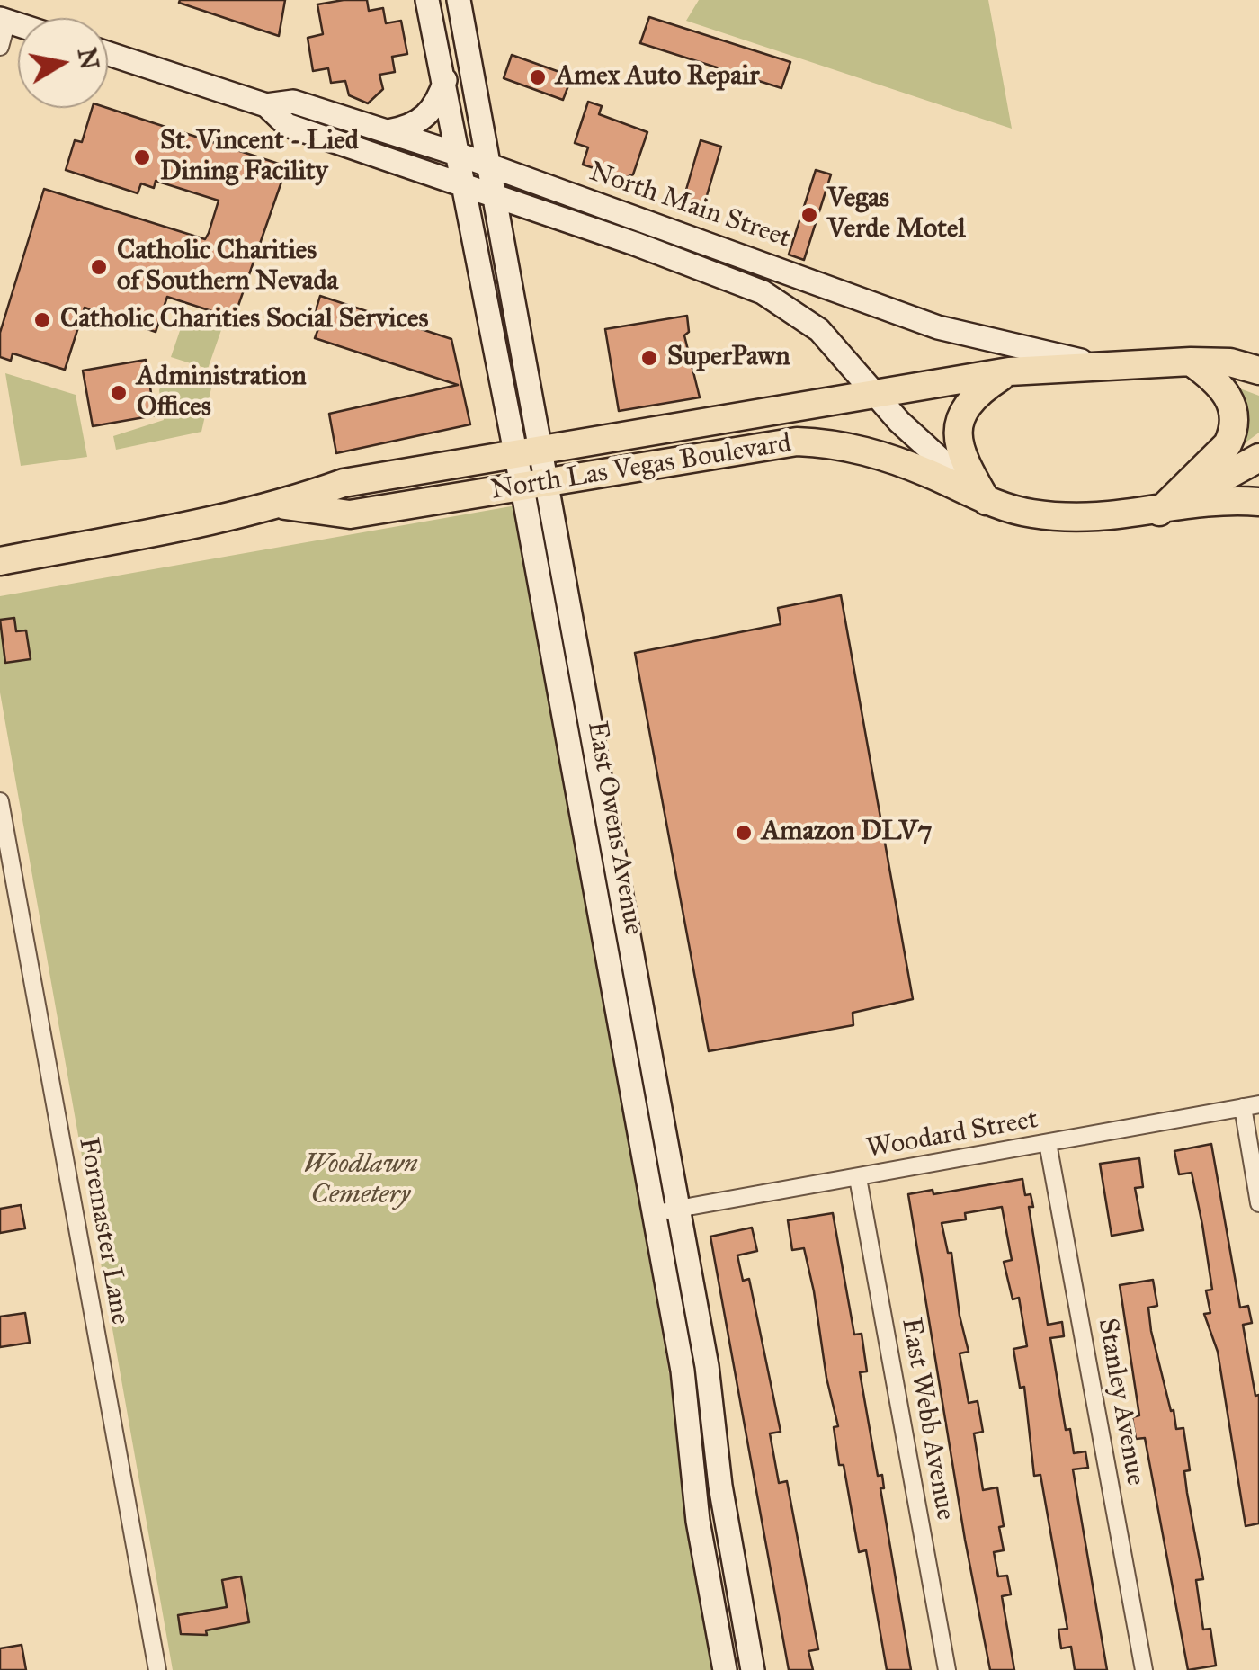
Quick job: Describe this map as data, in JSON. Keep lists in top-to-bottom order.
{
  "streets": {
    "main road": ["North Main Street", "North Las Vegas Boulevard", "East Owens Avenue"],
    "street": [
      "Woodard Street",
      "Foremaster Lane",
      "Stanley Avenue",
      "East Webb Avenue"
    ]
  },
  "crossings": [
    ["North Main Street", "North Las Vegas Boulevard"],
    ["North Main Street", "East Owens Avenue"],
    ["North Las Vegas Boulevard", "East Owens Avenue"],
    ["East Owens Avenue", "Woodard Street"],
    ["Woodard Street", "Stanley Avenue"],
    ["Woodard Street", "East Webb Avenue"]
  ],
  "parks": ["Woodlawn Cemetery"],
  "places": [
    "Amex Auto Repair",
    "St. Vincent - Lied Dining Facility",
    "Vegas Verde Motel",
    "Catholic Charities of Southern Nevada",
    "Catholic Charities Social Services",
    "SuperPawn",
    "Administration Offices",
    "Amazon DLV7"
  ],
  "north": "right"
}
